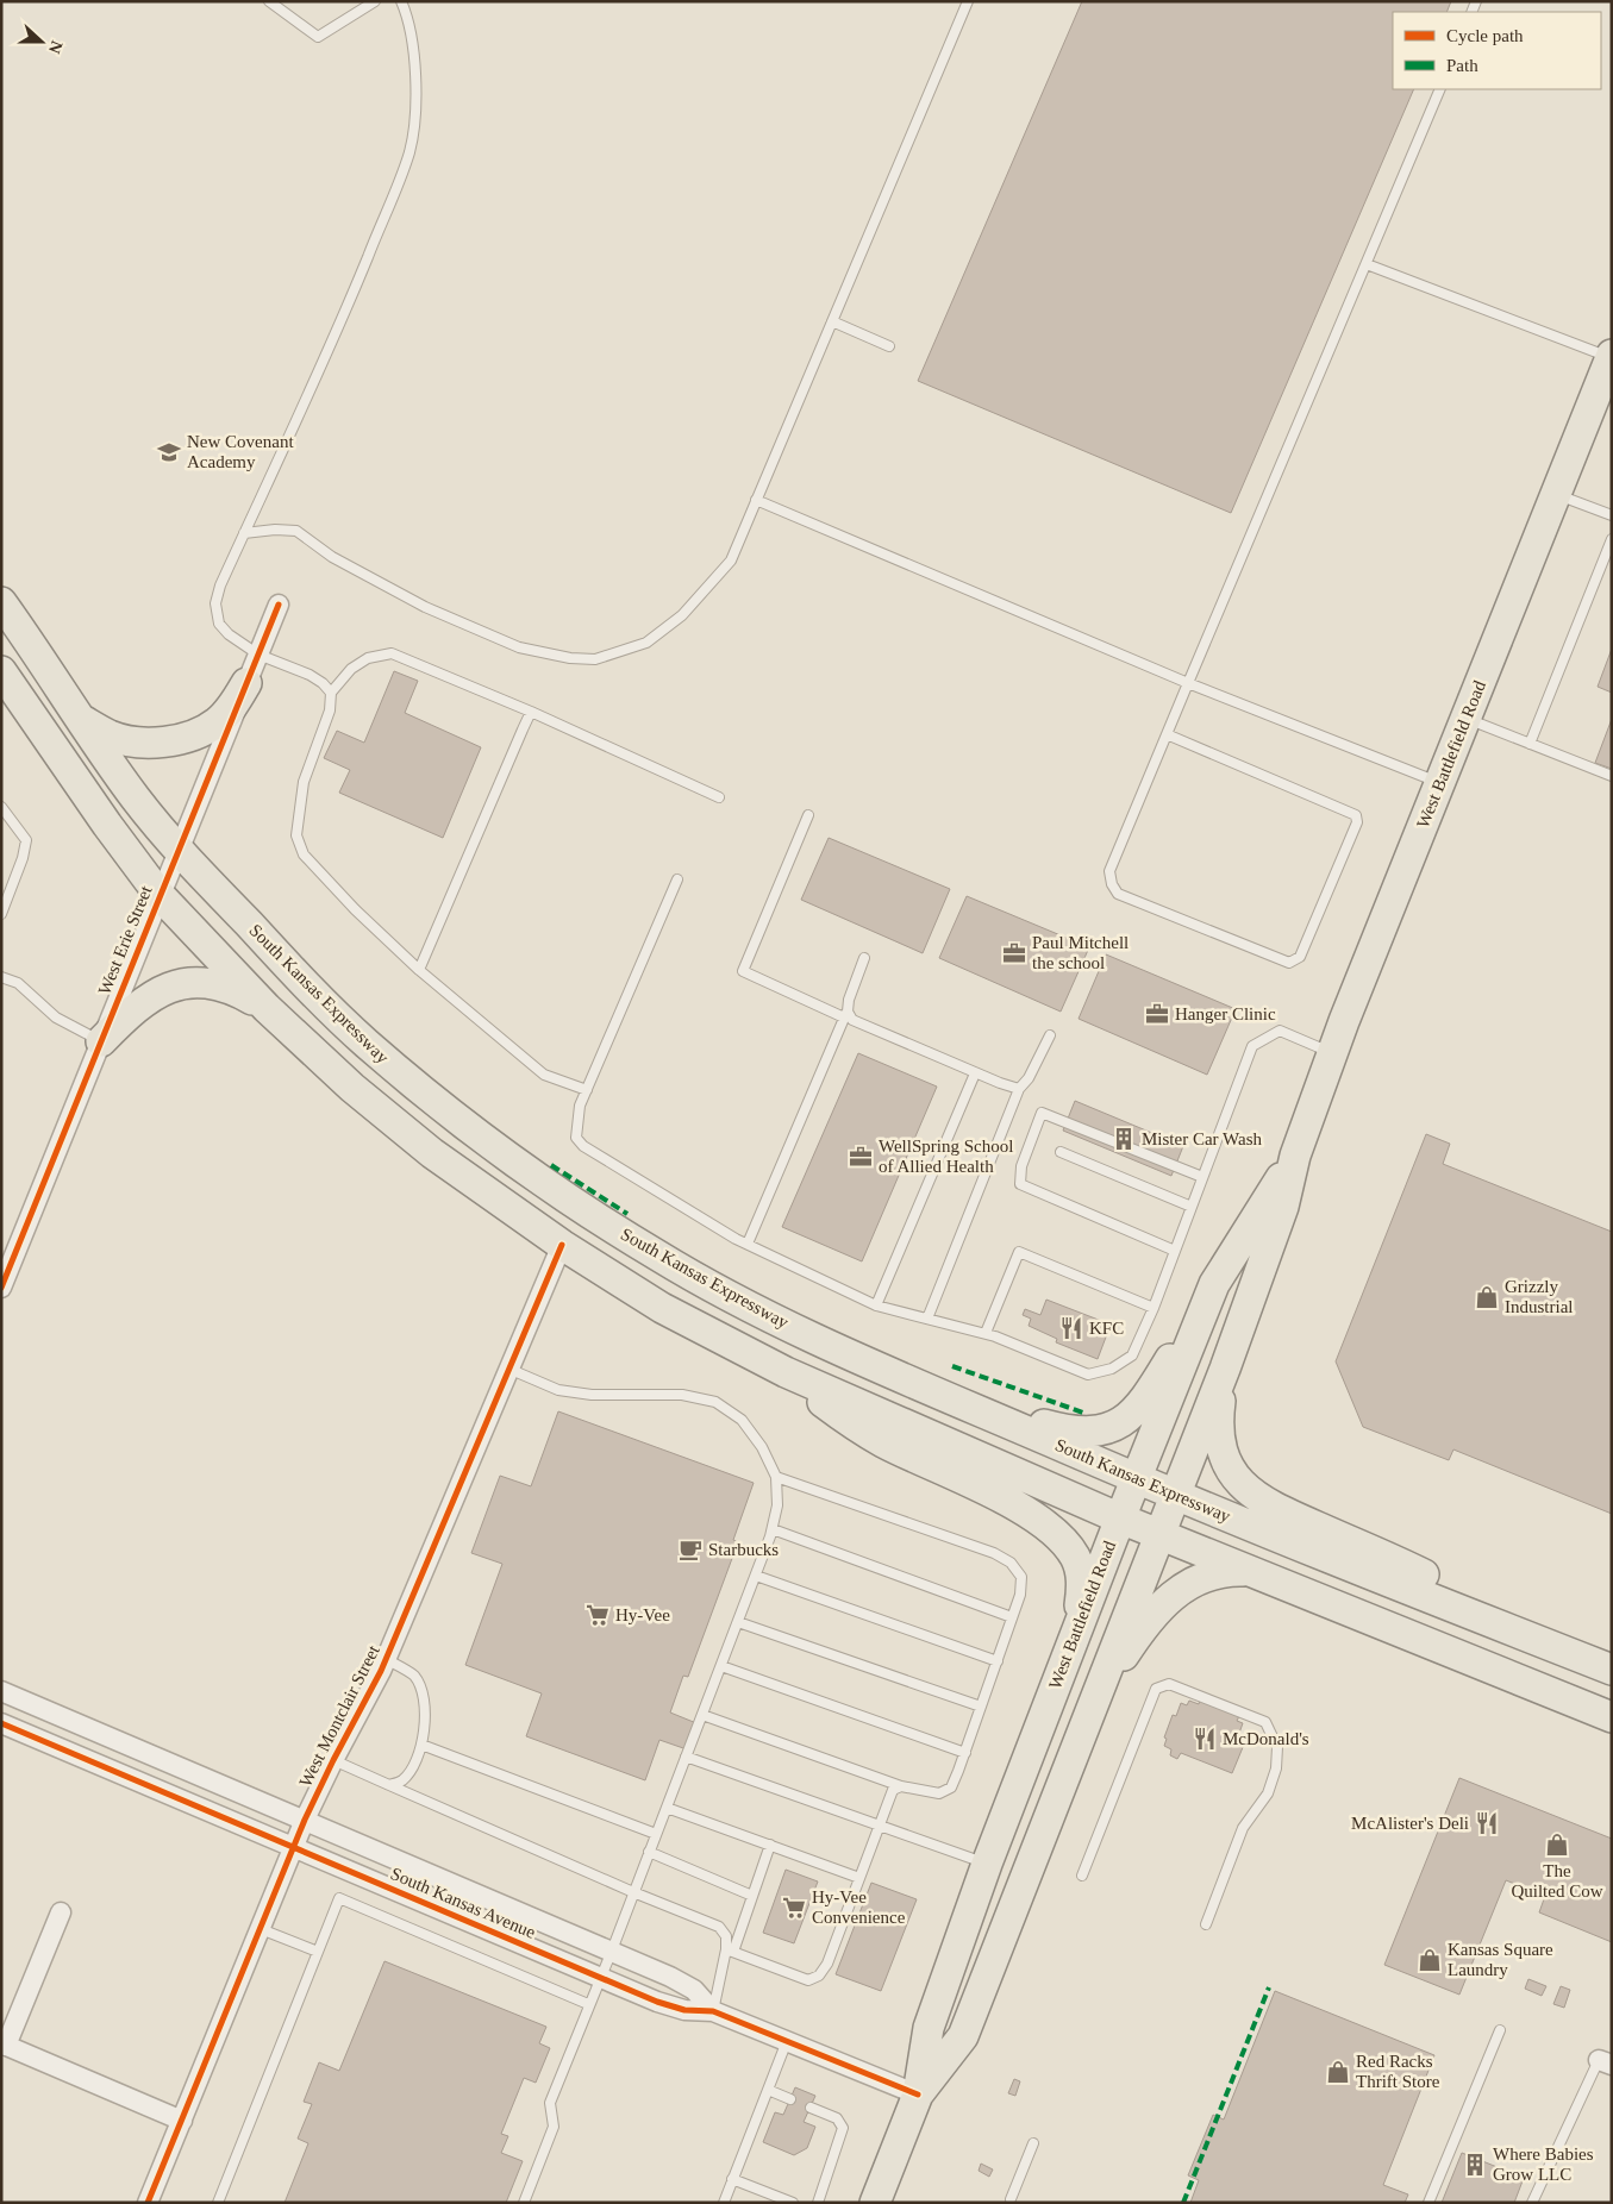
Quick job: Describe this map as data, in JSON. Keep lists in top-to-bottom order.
{
  "streets": {
    "main road": ["West Battlefield Road", "South Kansas Expressway"],
    "street": ["West Erie Street", "West Montclair Street", "South Kansas Avenue"]
  },
  "crossings": [
    ["West Battlefield Road", "South Kansas Expressway"],
    ["West Battlefield Road", "South Kansas Avenue"],
    ["West Erie Street", "South Kansas Expressway"],
    ["West Montclair Street", "South Kansas Avenue"]
  ],
  "places": {
    "school or university": ["New Covenant Academy"],
    "office": ["Paul Mitchell the school", "Hanger Clinic", "WellSpring School of Allied Health"],
    "building": ["Mister Car Wash", "Where Babies Grow LLC"],
    "shop": [
      "Grizzly Industrial",
      "The Quilted Cow",
      "Kansas Square Laundry",
      "Red Racks Thrift Store"
    ],
    "restaurant": ["KFC", "McDonald's", "McAlister's Deli"],
    "cafe": ["Starbucks"],
    "supermarket": ["Hy-Vee", "Hy-Vee Convenience"]
  },
  "legend": ["Cycle path", "Path"],
  "north": "right"
}
